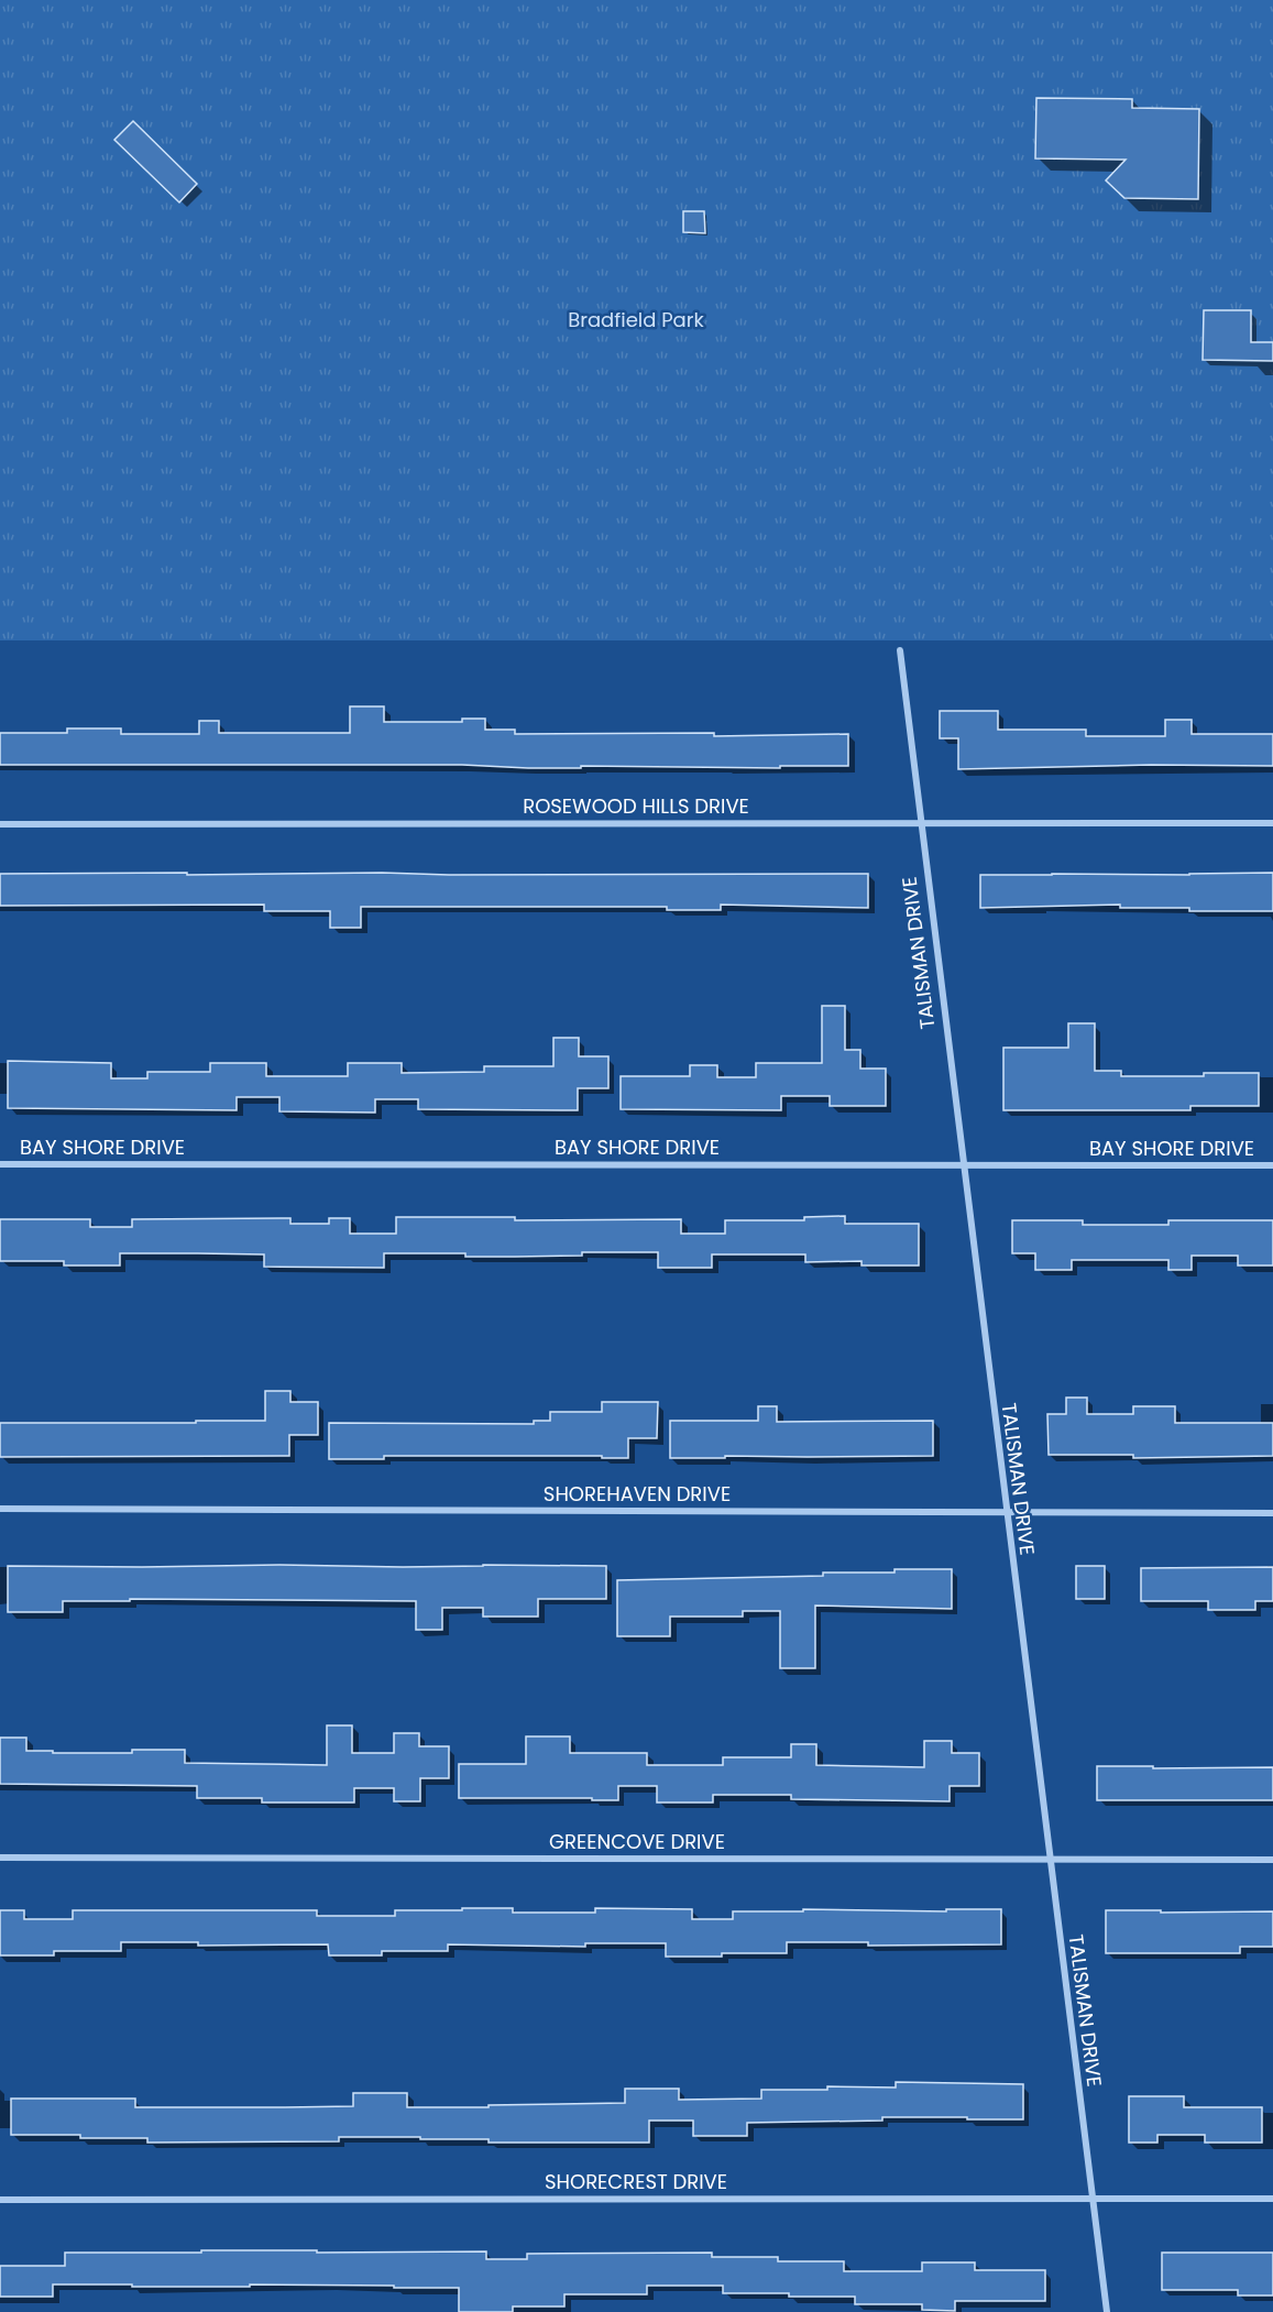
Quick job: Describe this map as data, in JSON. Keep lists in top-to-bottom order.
{
  "streets": {
    "street": [
      "ROSEWOOD HILLS DRIVE",
      "TALISMAN DRIVE",
      "BAY SHORE DRIVE",
      "SHOREHAVEN DRIVE",
      "GREENCOVE DRIVE",
      "SHORECREST DRIVE"
    ]
  },
  "crossings": [
    ["ROSEWOOD HILLS DRIVE", "TALISMAN DRIVE"],
    ["TALISMAN DRIVE", "BAY SHORE DRIVE"],
    ["TALISMAN DRIVE", "SHOREHAVEN DRIVE"],
    ["TALISMAN DRIVE", "GREENCOVE DRIVE"],
    ["TALISMAN DRIVE", "SHORECREST DRIVE"]
  ],
  "parks": ["Bradfield Park"]
}
